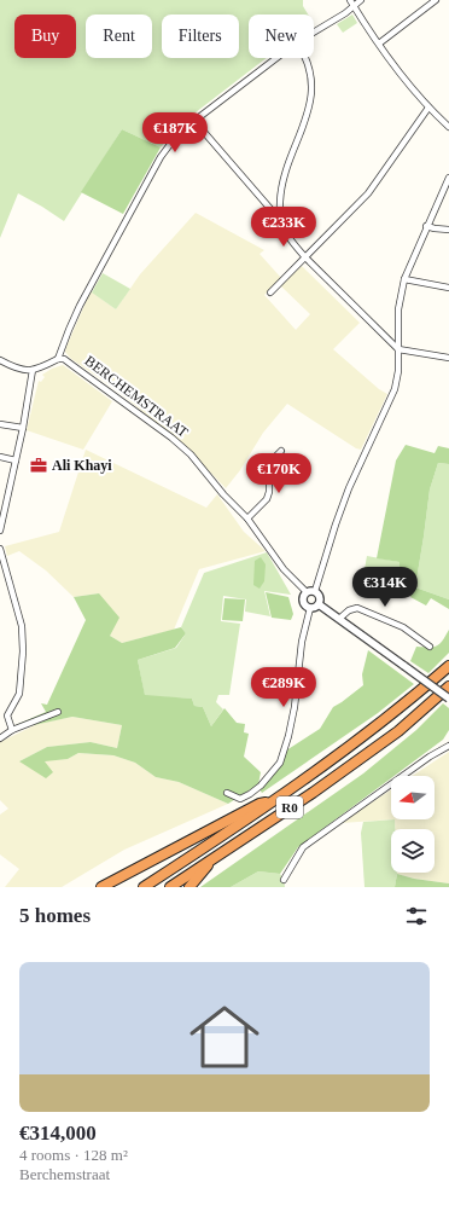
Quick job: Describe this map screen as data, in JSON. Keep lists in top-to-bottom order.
{
  "streets": {
    "highway": ["R0"],
    "street": ["BERCHEMSTRAAT"]
  },
  "places": {
    "office": ["Ali Khayi"]
  },
  "north": "left",
  "page": {
    "chip": [
      "Buy",
      "Rent",
      "Filters",
      "New"
    ],
    "price": [
      "€187K",
      "€233K",
      "€170K",
      "€314K",
      "€289K"
    ],
    "heading": "5 homes",
    "list": [
      {
        "name": "€314,000",
        "note": "4 rooms · 128 m² · Berchemstraat"
      }
    ]
  }
}
